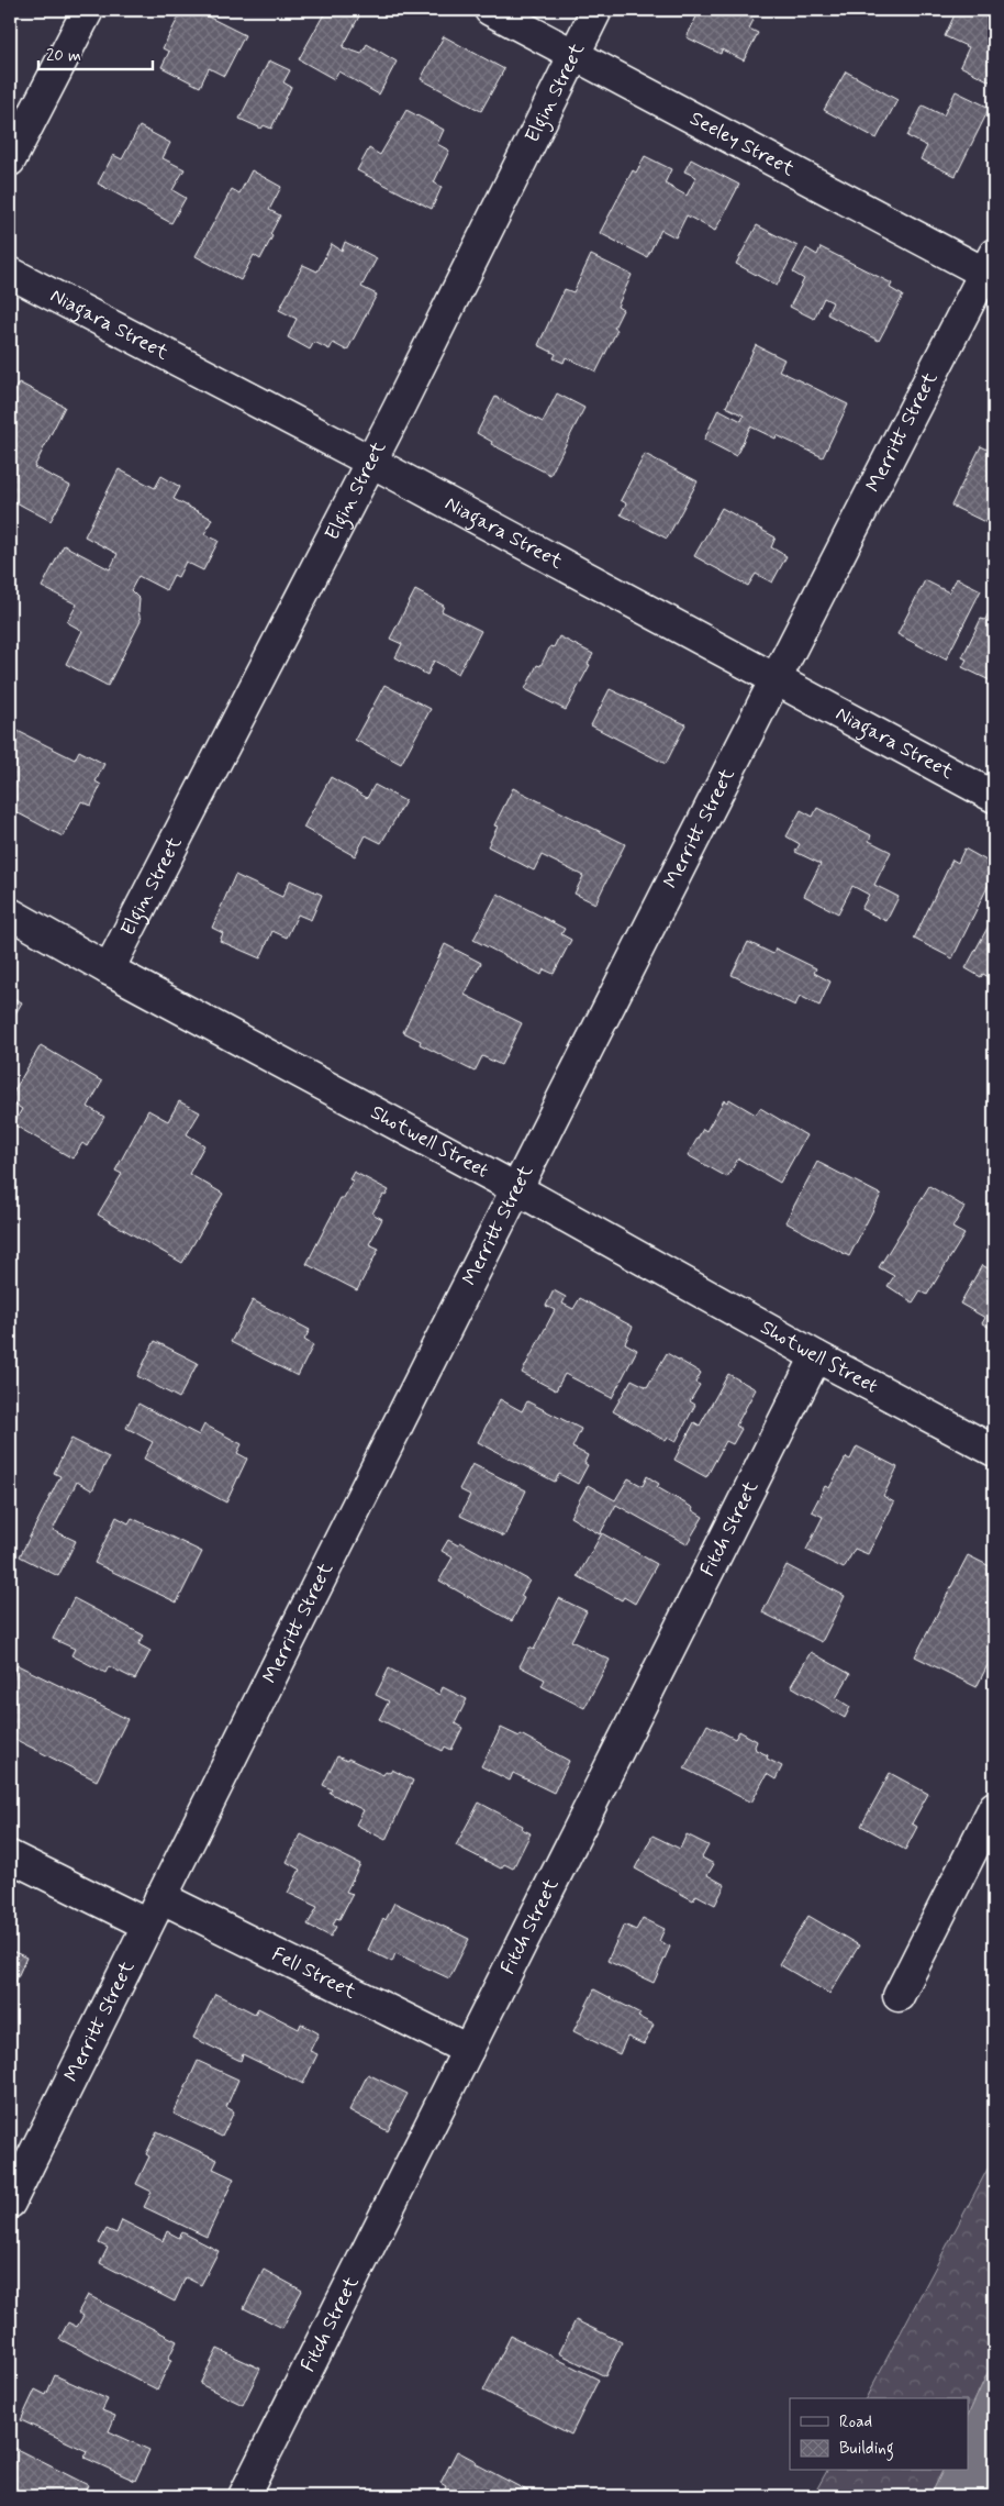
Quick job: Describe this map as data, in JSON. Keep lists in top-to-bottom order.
{
  "streets": {
    "street": [
      "Elgin Street",
      "Seeley Street",
      "Niagara Street",
      "Merritt Street",
      "Shotwell Street",
      "Fitch Street",
      "Fell Street"
    ]
  },
  "crossings": [
    ["Elgin Street", "Seeley Street"],
    ["Elgin Street", "Niagara Street"],
    ["Elgin Street", "Shotwell Street"],
    ["Seeley Street", "Merritt Street"],
    ["Niagara Street", "Merritt Street"],
    ["Merritt Street", "Shotwell Street"],
    ["Merritt Street", "Fell Street"],
    ["Shotwell Street", "Fitch Street"],
    ["Fitch Street", "Fell Street"]
  ],
  "legend": ["Road", "Building"],
  "scale_bar": "20 m"
}
